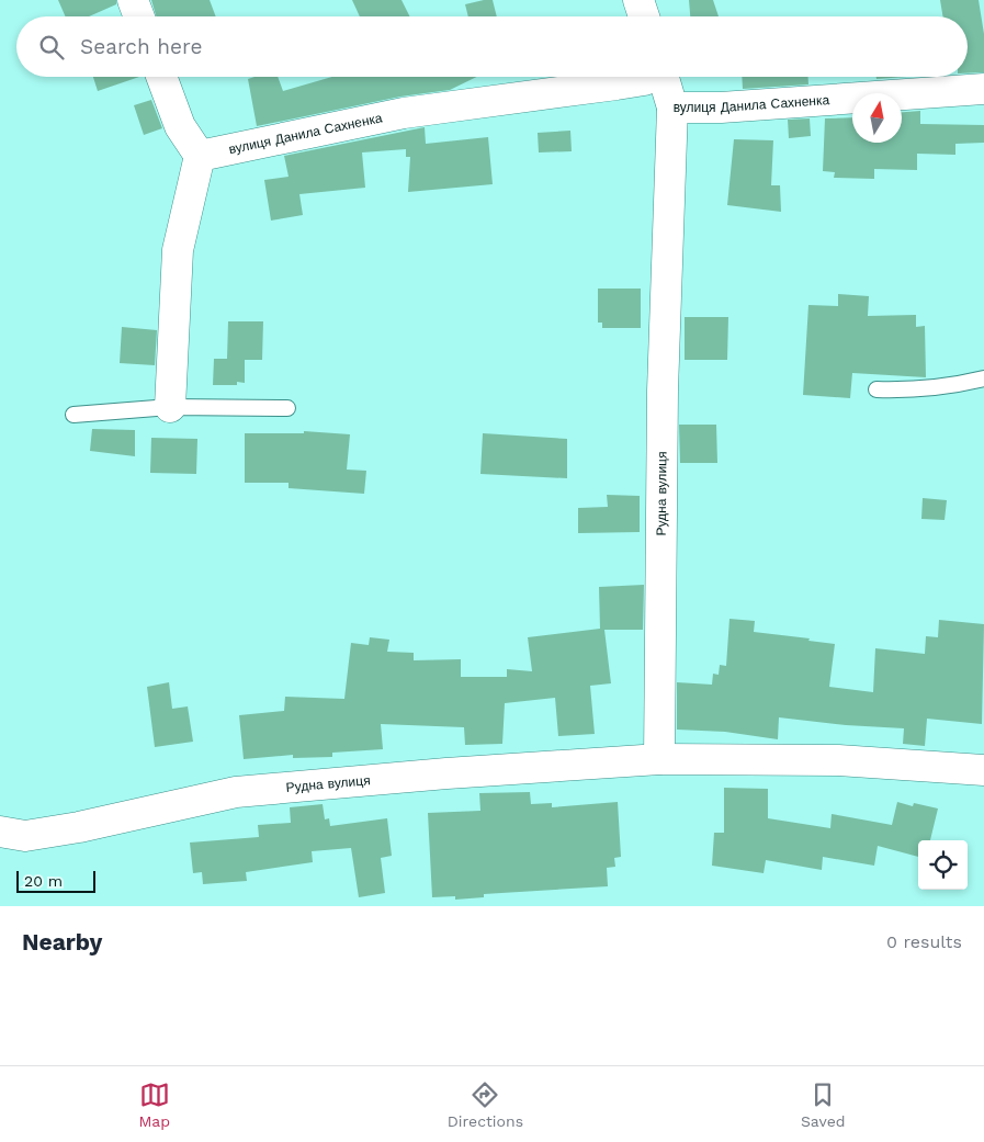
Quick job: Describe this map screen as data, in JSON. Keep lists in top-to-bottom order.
{
  "streets": {
    "street": ["вулиця Данила Сахненка", "Рудна вулиця"]
  },
  "crossings": [
    ["вулиця Данила Сахненка", "Рудна вулиця"]
  ],
  "scale_bar": "20 m",
  "north": "top",
  "page": {
    "search": "Search here",
    "scale": "20 m",
    "heading": ["Nearby", "0 results"],
    "nav": ["Map", "Directions", "Saved"]
  }
}
